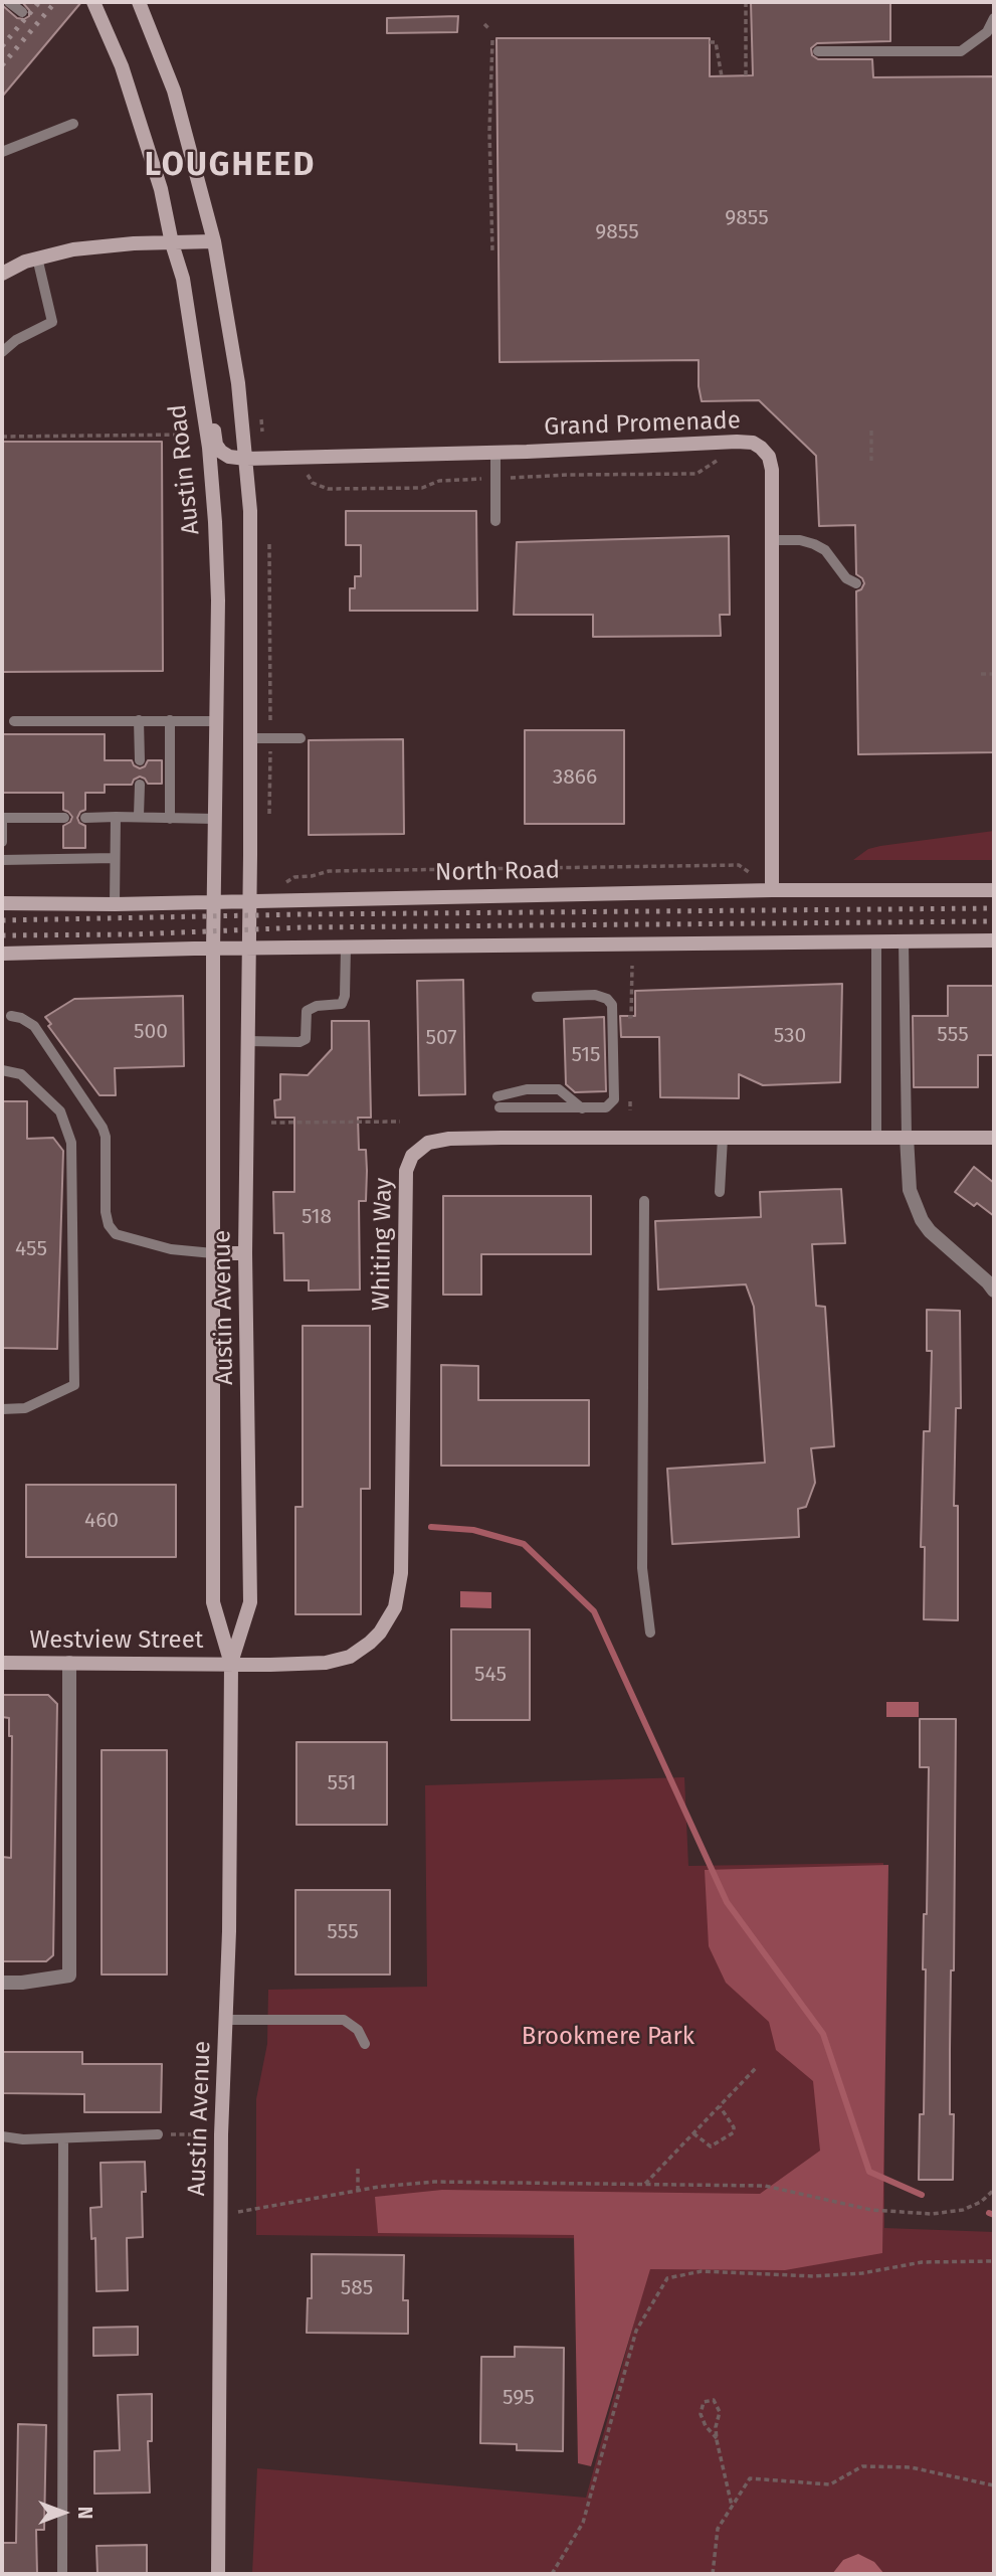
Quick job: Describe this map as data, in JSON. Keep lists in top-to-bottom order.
{
  "streets": {
    "main road": [
      "Grand Promenade",
      "Austin Road",
      "North Road",
      "Whiting Way",
      "Austin Avenue",
      "Westview Street"
    ]
  },
  "crossings": [
    ["Grand Promenade", "North Road"],
    ["Austin Road", "North Road"],
    ["Austin Road", "Austin Avenue"],
    ["Whiting Way", "Austin Avenue"],
    ["Whiting Way", "Westview Street"],
    ["Austin Avenue", "Westview Street"]
  ],
  "districts": ["LOUGHEED"],
  "parks": ["Brookmere Park"],
  "house_numbers": [
    "9855",
    "9855",
    "3866",
    "500",
    "555",
    "530",
    "507",
    "515",
    "518",
    "455",
    "460",
    "545",
    "551",
    "555",
    "585",
    "595"
  ],
  "north": "right"
}
